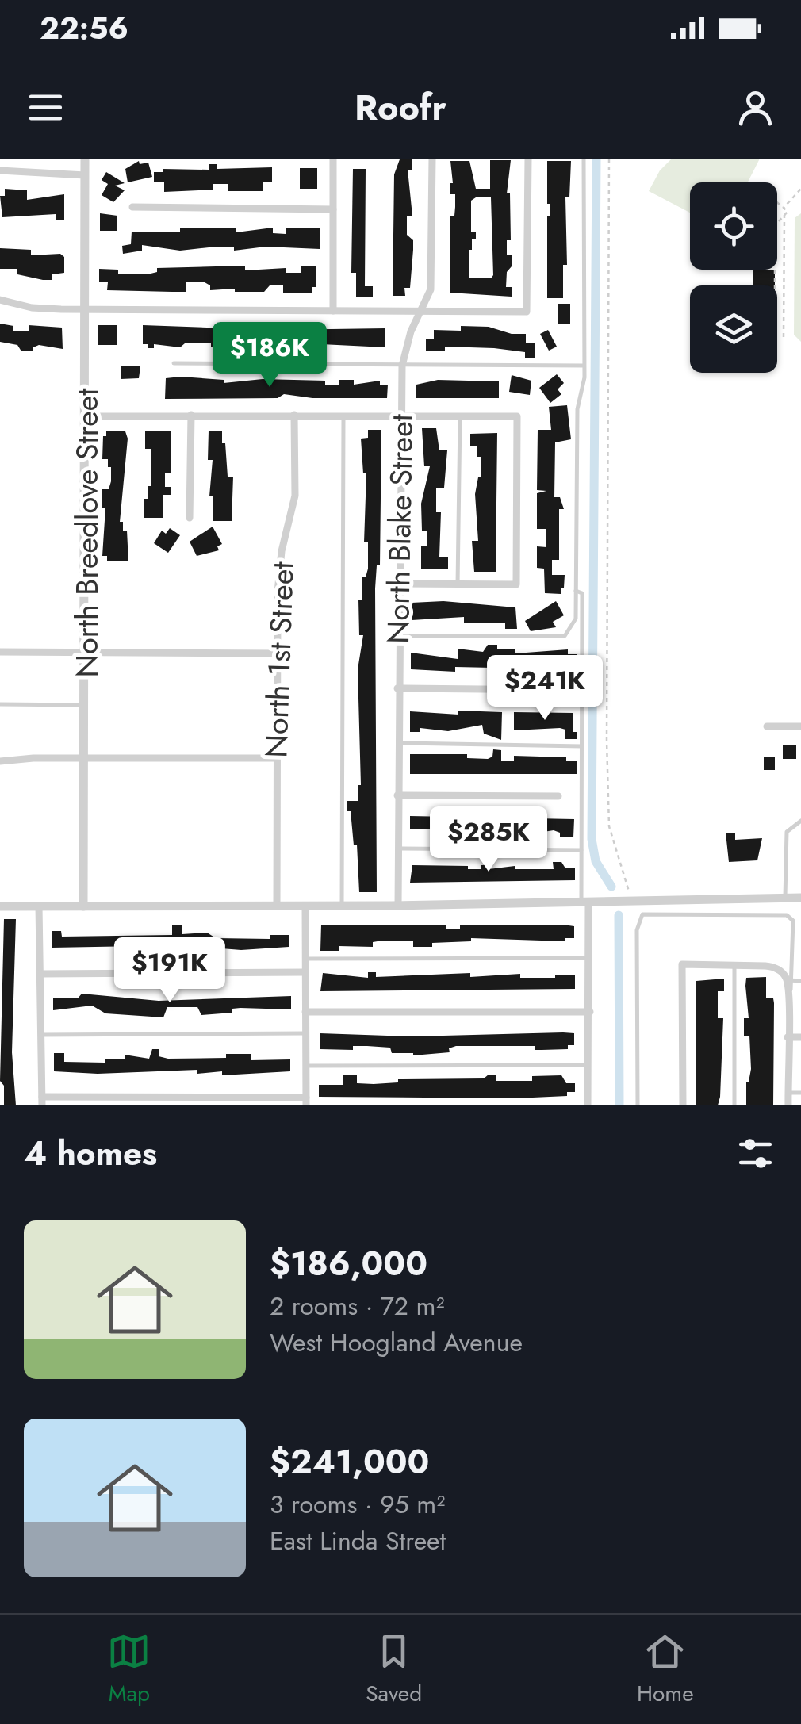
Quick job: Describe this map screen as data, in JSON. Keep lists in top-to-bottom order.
{
  "streets": {
    "street": ["North Blake Street", "North Breedlove Street", "North 1st Street"]
  },
  "page": {
    "status": "22:56",
    "header": "Roofr",
    "price": [
      "$186K",
      "$241K",
      "$285K",
      "$191K"
    ],
    "heading": "4 homes",
    "list": [
      {
        "name": "$186,000",
        "note": "2 rooms · 72 m² · West Hoogland Avenue"
      },
      {
        "name": "$241,000",
        "note": "3 rooms · 95 m² · East Linda Street"
      }
    ],
    "tabs": ["Map", "Saved", "Home"]
  }
}
